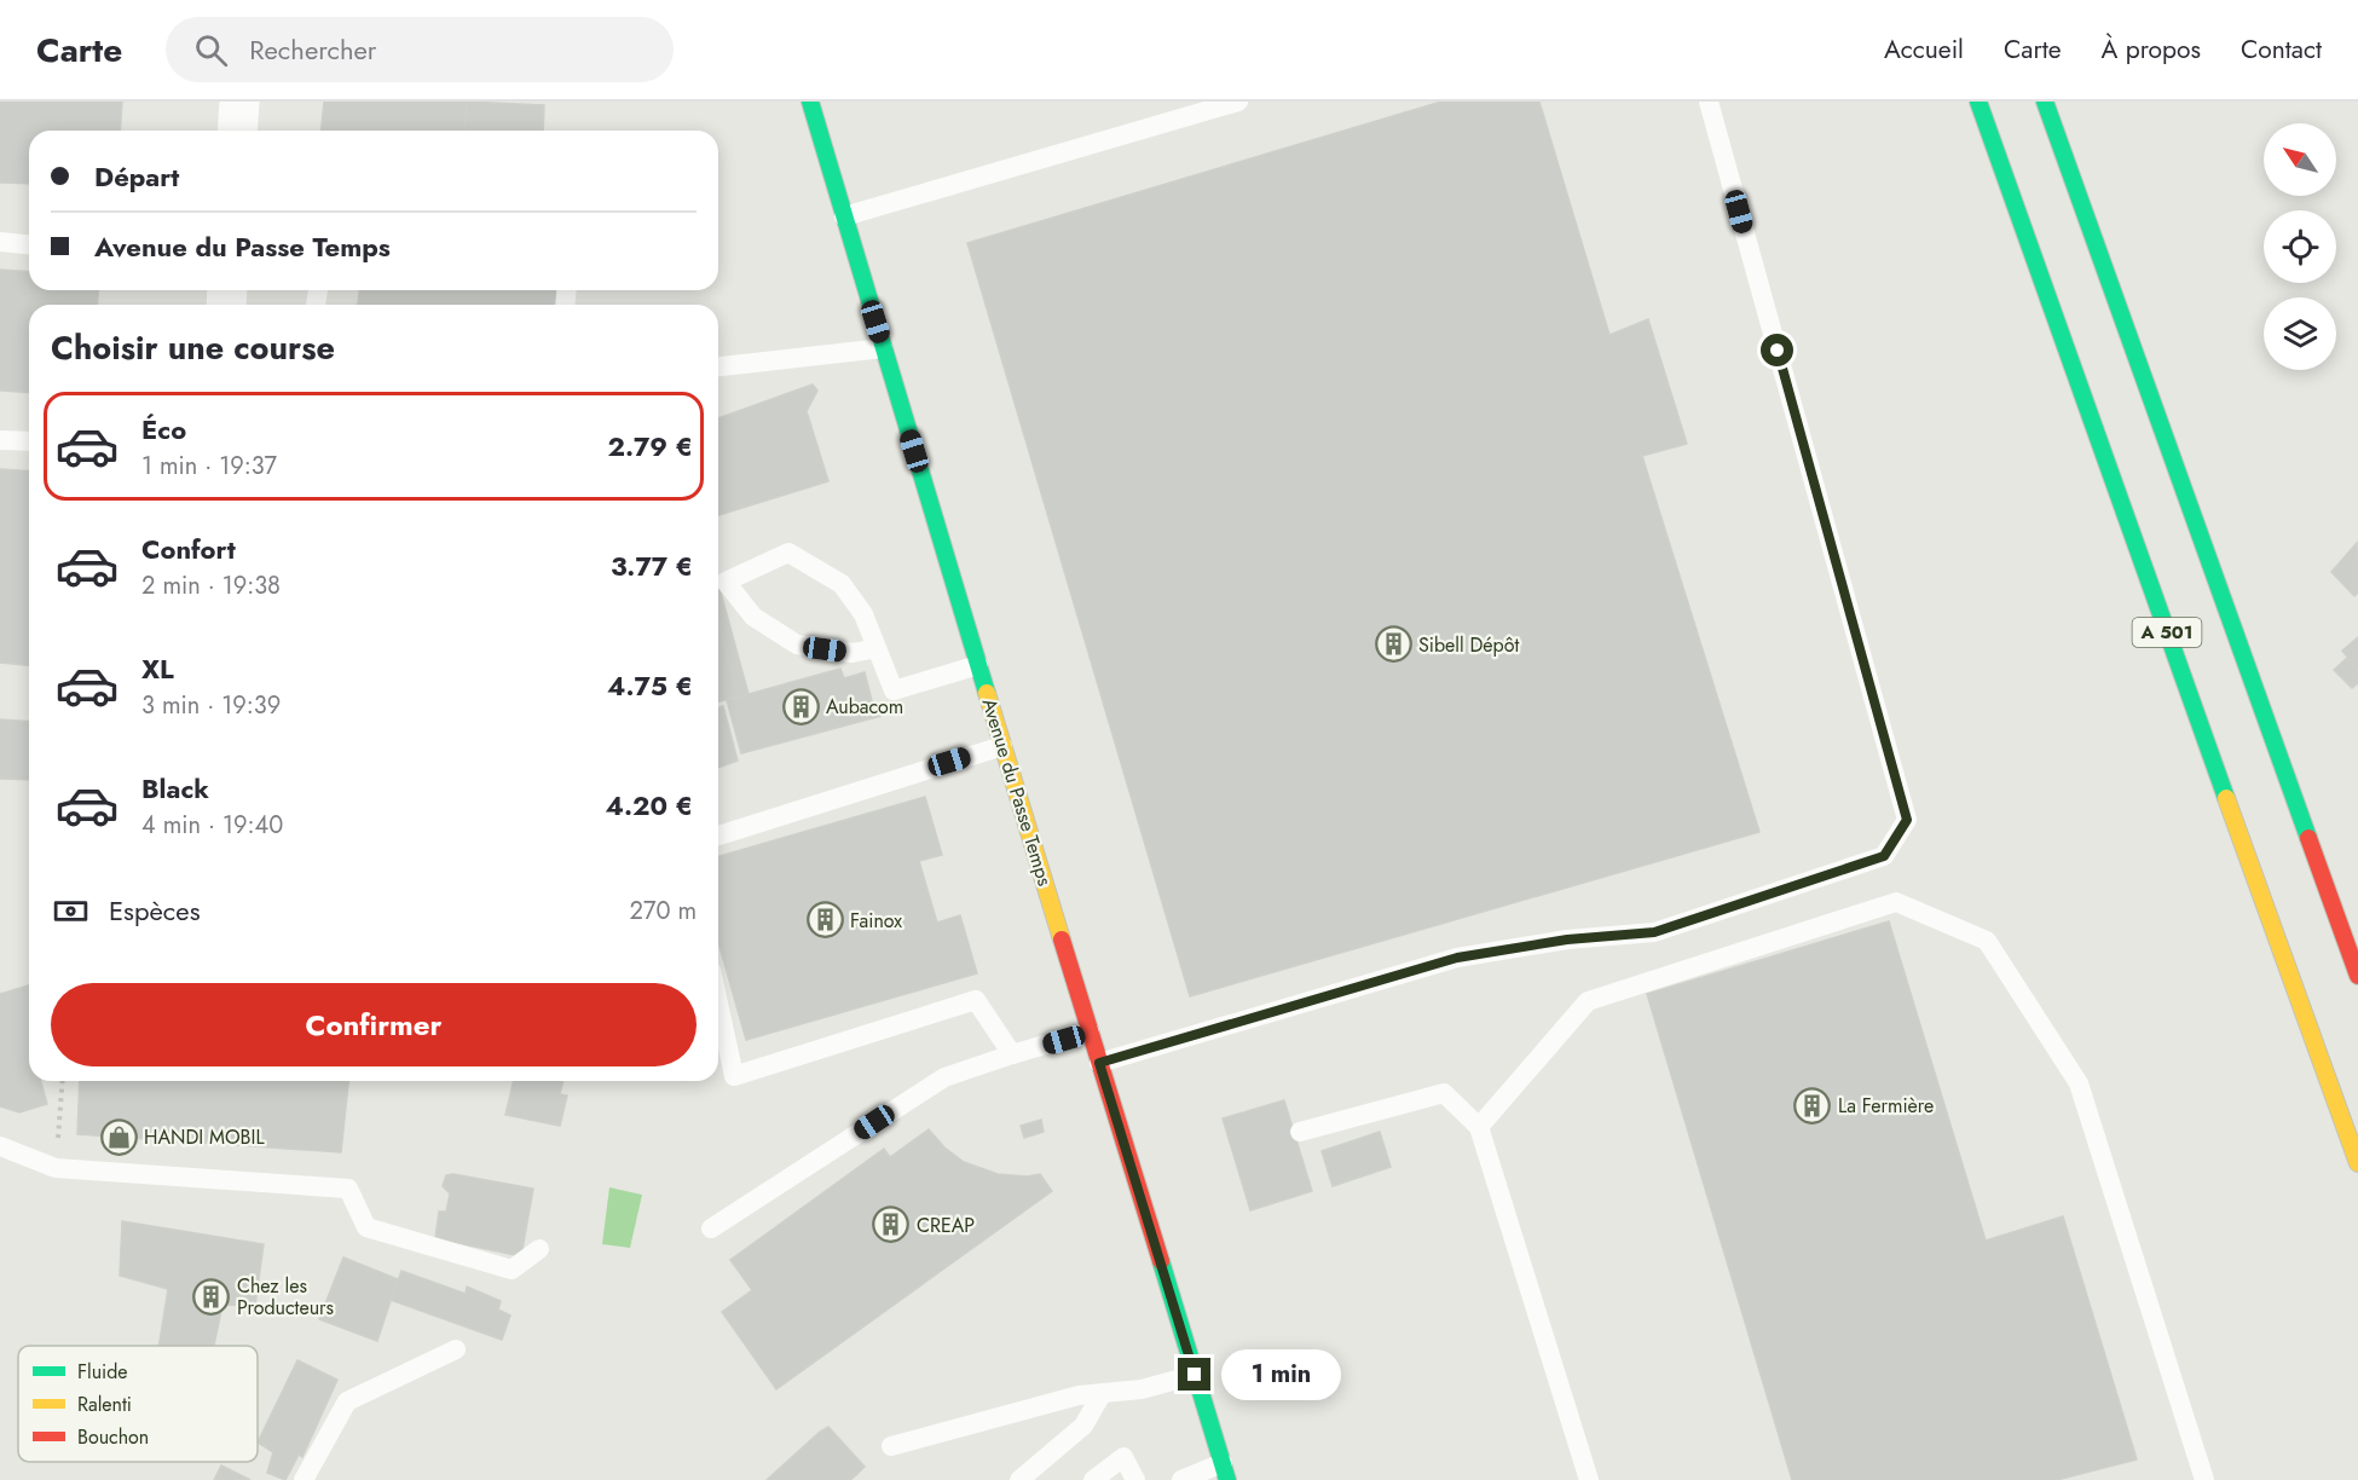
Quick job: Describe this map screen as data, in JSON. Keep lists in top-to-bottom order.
{
  "streets": {
    "main road": ["A 501", "Avenue du Passe Temps"]
  },
  "places": {
    "building": [
      "Sibell Dépôt",
      "Aubacom",
      "Fainox",
      "La Fermière",
      "CREAP",
      "Chez les Producteurs"
    ],
    "shop": ["HANDI MOBIL"]
  },
  "legend": ["Fluide", "Ralenti", "Bouchon"],
  "north": "top left",
  "page": {
    "header": "Carte",
    "search": "Rechercher",
    "nav": [
      "Accueil",
      "Carte",
      "À propos",
      "Contact"
    ],
    "banner": ["Départ", "Avenue du Passe Temps"],
    "heading": "Choisir une course",
    "list": [
      {
        "name": "Éco",
        "note": "1 min · 19:37",
        "value": "2.79 €"
      },
      {
        "name": "Confort",
        "note": "2 min · 19:38",
        "value": "3.77 €"
      },
      {
        "name": "XL",
        "note": "3 min · 19:39",
        "value": "4.75 €"
      },
      {
        "name": "Black",
        "note": "4 min · 19:40",
        "value": "4.20 €"
      }
    ],
    "pay": ["Espèces", "270 m"],
    "buttons": "Confirmer",
    "bubble": "1 min"
  }
}
